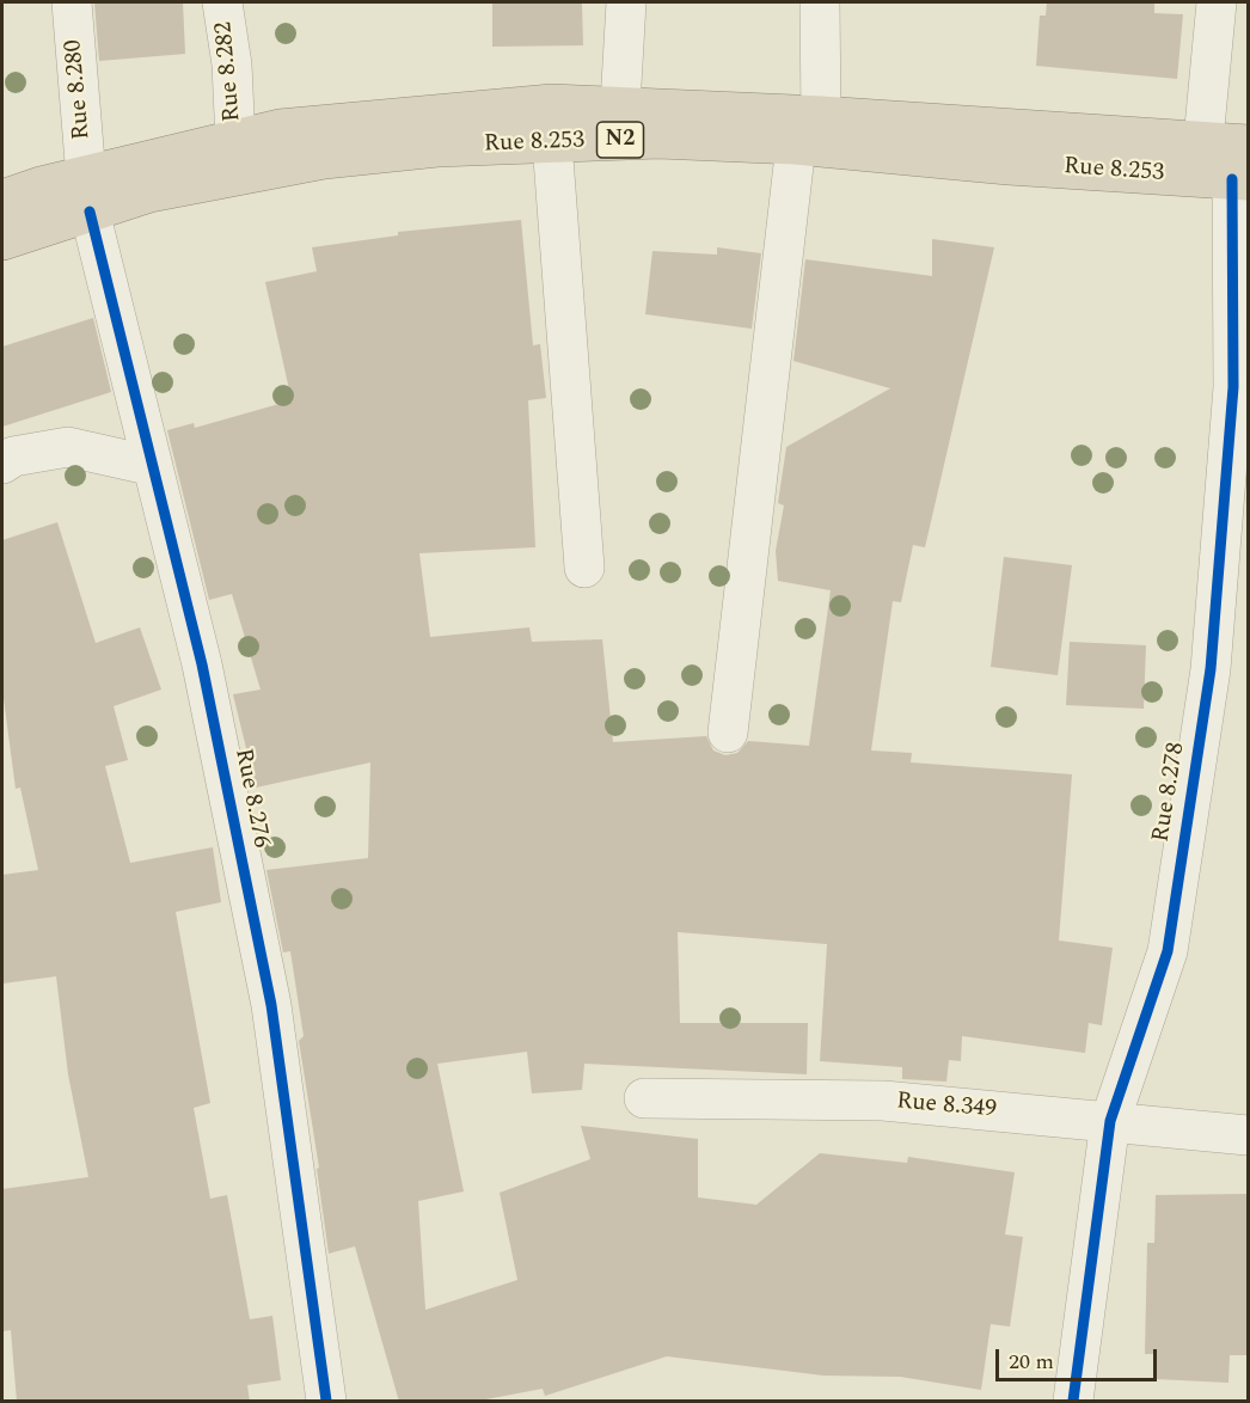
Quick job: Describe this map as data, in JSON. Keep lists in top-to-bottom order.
{
  "streets": {
    "highway": ["N2", "Rue 8.253"],
    "street": [
      "Rue 8.282",
      "Rue 8.280",
      "Rue 8.278",
      "Rue 8.276",
      "Rue 8.349"
    ]
  },
  "crossings": [
    ["Rue 8.282", "Rue 8.253"],
    ["Rue 8.280", "Rue 8.253"],
    ["Rue 8.280", "Rue 8.276"],
    ["Rue 8.253", "Rue 8.278"],
    ["Rue 8.253", "Rue 8.276"],
    ["Rue 8.278", "Rue 8.349"]
  ],
  "scale_bar": "20 m"
}
